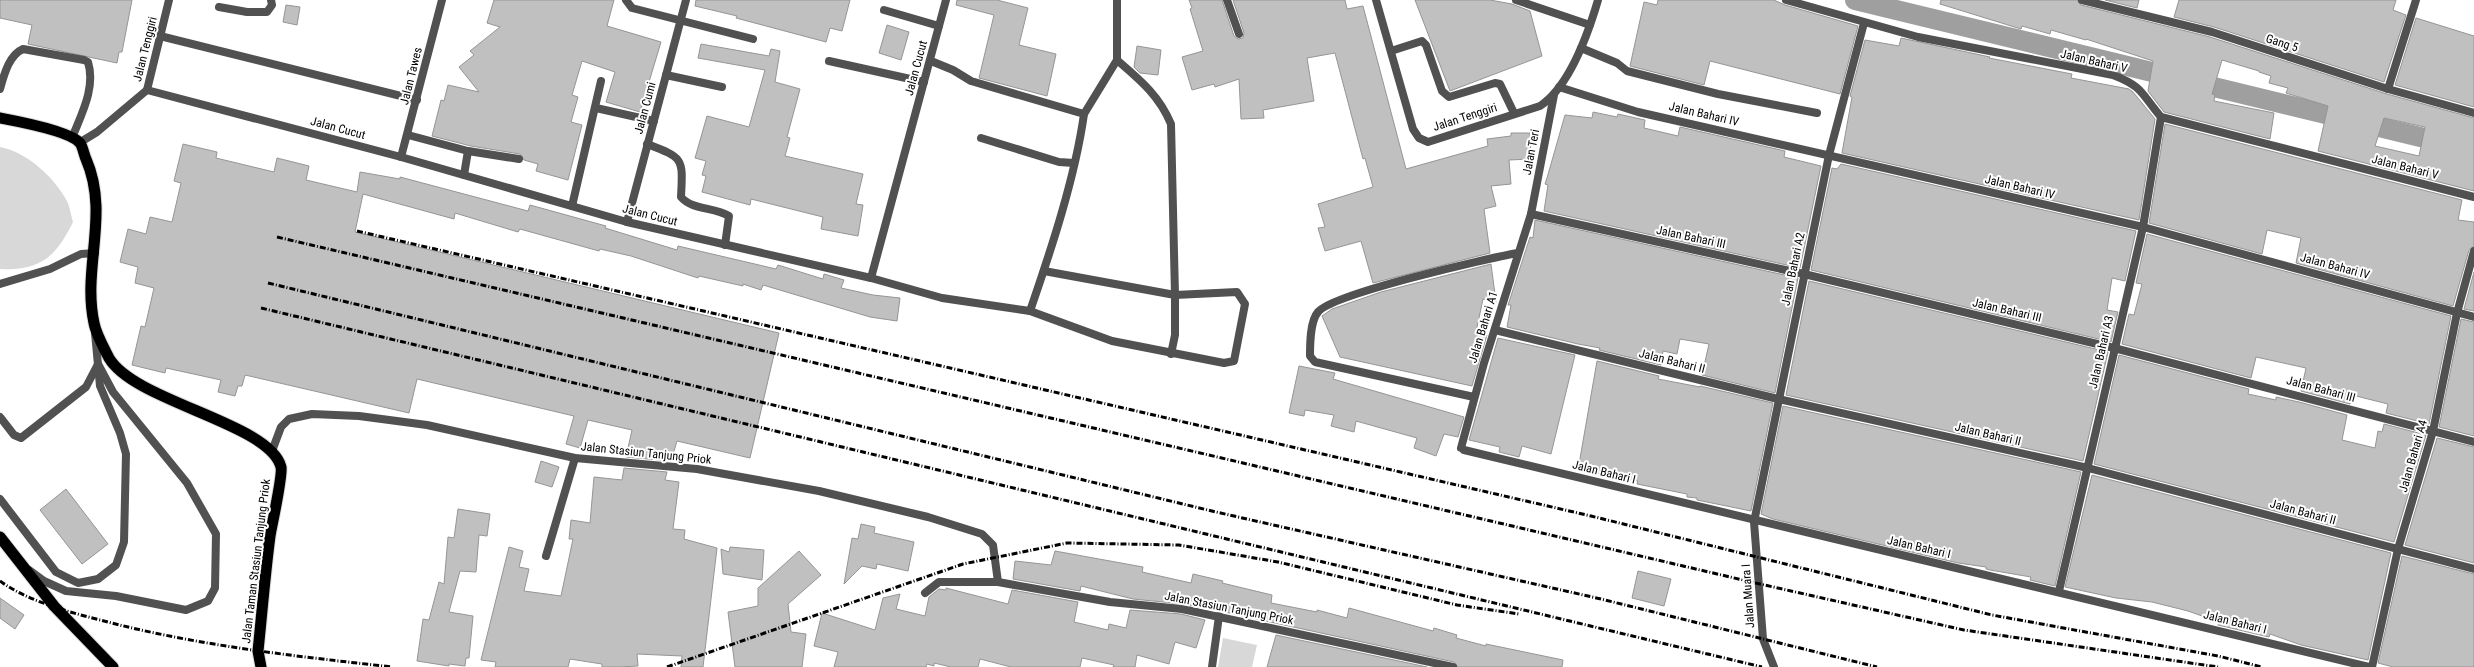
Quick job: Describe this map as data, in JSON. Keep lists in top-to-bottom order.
{
  "streets": {
    "highway": ["Jalan Taman Stasiun Tanjung Priok"],
    "street": [
      "Gang 5",
      "Jalan Tenggiri",
      "Jalan Bahari V",
      "Jalan Cucut",
      "Jalan Tawes",
      "Jalan Cumi",
      "Jalan Bahari IV",
      "Jalan Teri",
      "Jalan Bahari III",
      "Jalan Bahari A2",
      "Jalan Bahari A1",
      "Jalan Bahari A3",
      "Jalan Bahari II",
      "Jalan Stasiun Tanjung Priok",
      "Jalan Bahari A4",
      "Jalan Bahari I",
      "Jalan Muara I"
    ]
  },
  "crossings": [
    ["Jalan Tenggiri", "Jalan Cucut"],
    ["Jalan Tenggiri", "Jalan Bahari IV"],
    ["Jalan Tenggiri", "Jalan Teri"],
    ["Jalan Tenggiri", "Jalan Taman Stasiun Tanjung Priok"],
    ["Jalan Bahari V", "Jalan Bahari A2"],
    ["Jalan Bahari V", "Jalan Bahari A3"],
    ["Jalan Cucut", "Jalan Tawes"],
    ["Jalan Cucut", "Jalan Cumi"],
    ["Jalan Bahari IV", "Jalan Bahari A2"],
    ["Jalan Bahari IV", "Jalan Bahari A3"],
    ["Jalan Bahari IV", "Jalan Bahari A4"],
    ["Jalan Teri", "Jalan Bahari III"],
    ["Jalan Teri", "Jalan Bahari A1"],
    ["Jalan Bahari III", "Jalan Bahari A2"],
    ["Jalan Bahari III", "Jalan Bahari A1"],
    ["Jalan Bahari III", "Jalan Bahari A3"],
    ["Jalan Bahari III", "Jalan Bahari A4"],
    ["Jalan Bahari A2", "Jalan Bahari II"],
    ["Jalan Bahari A2", "Jalan Bahari I"],
    ["Jalan Bahari A2", "Jalan Muara I"],
    ["Jalan Bahari A1", "Jalan Bahari II"],
    ["Jalan Bahari A1", "Jalan Bahari I"],
    ["Jalan Bahari A3", "Jalan Bahari II"],
    ["Jalan Bahari A3", "Jalan Bahari I"],
    ["Jalan Bahari II", "Jalan Bahari A4"],
    ["Jalan Stasiun Tanjung Priok", "Jalan Taman Stasiun Tanjung Priok"],
    ["Jalan Bahari A4", "Jalan Bahari I"],
    ["Jalan Bahari I", "Jalan Muara I"]
  ]
}
